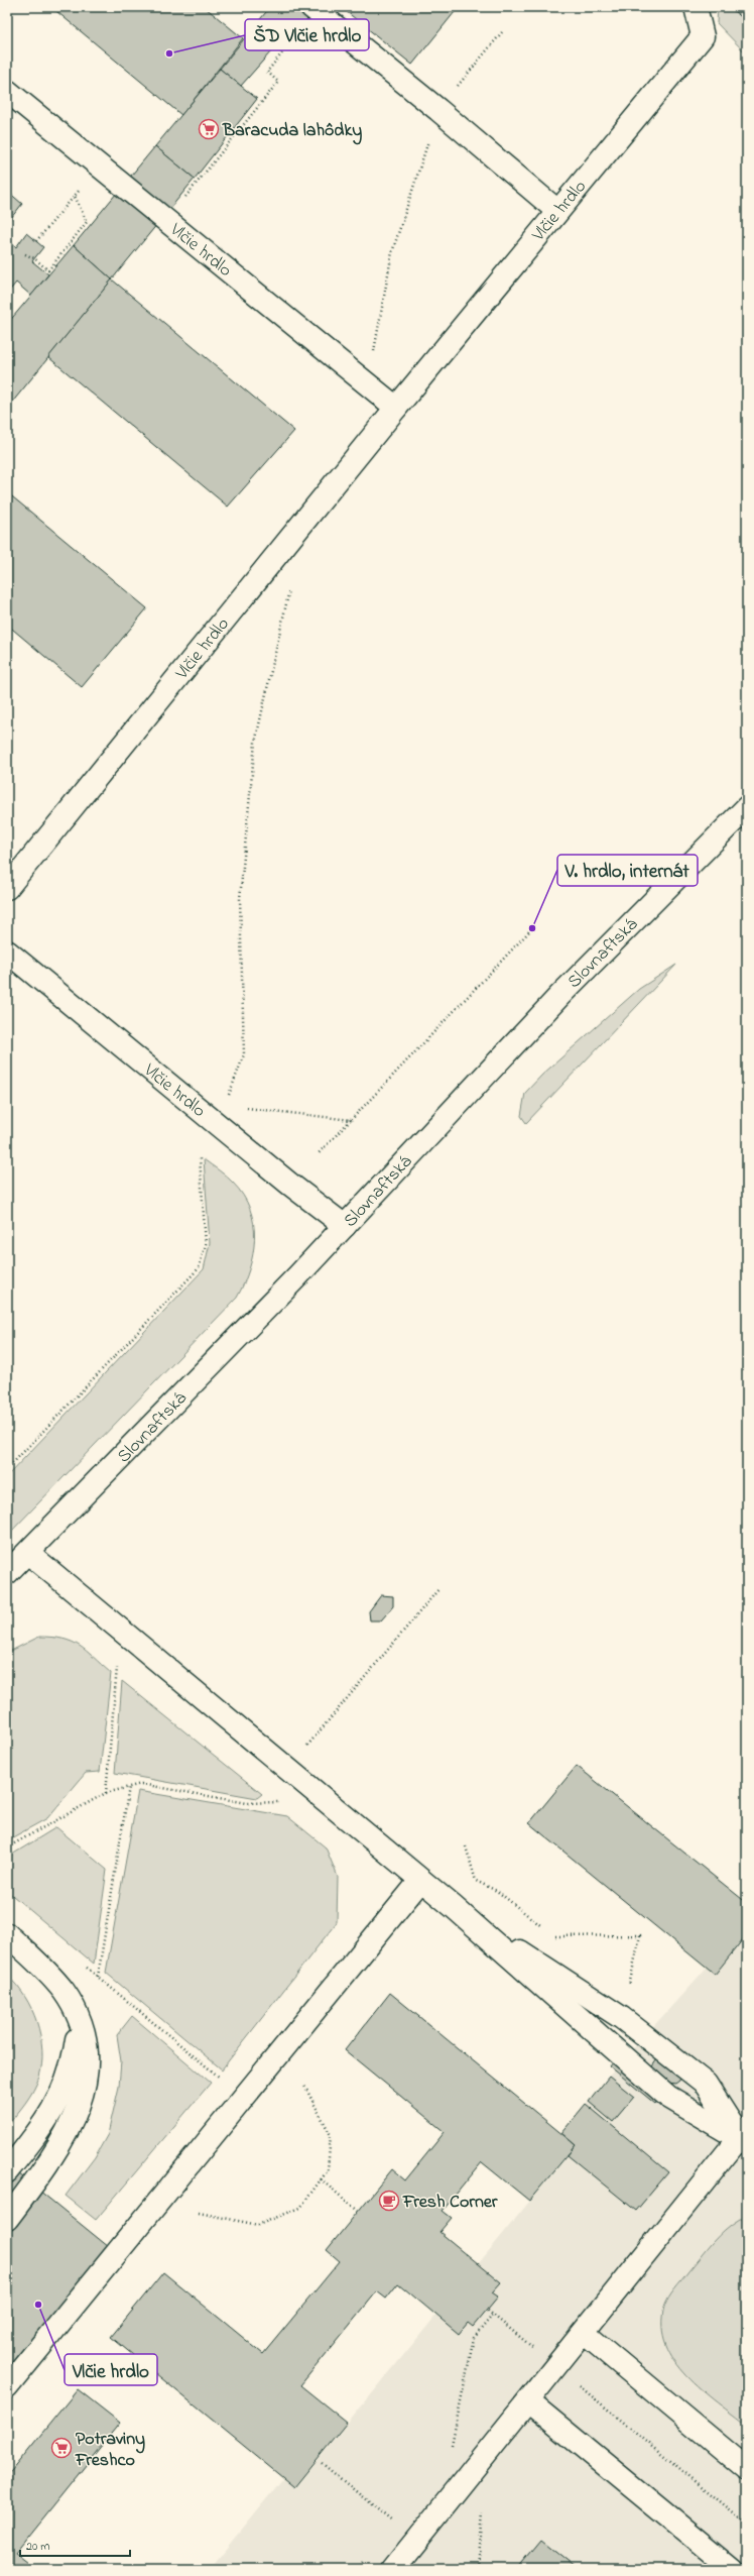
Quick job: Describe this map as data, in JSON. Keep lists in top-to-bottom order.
{
  "streets": {
    "street": ["Vlčie hrdlo", "Slovnaftská"]
  },
  "crossings": [
    ["Vlčie hrdlo", "Slovnaftská"]
  ],
  "places": {
    "other": ["ŠD Vlčie hrdlo", "V. hrdlo, internát", "Vlčie hrdlo"],
    "supermarket": ["Baracuda lahôdky", "Potraviny Freshco"],
    "cafe": ["Fresh Corner"]
  },
  "scale_bar": "20 m"
}
